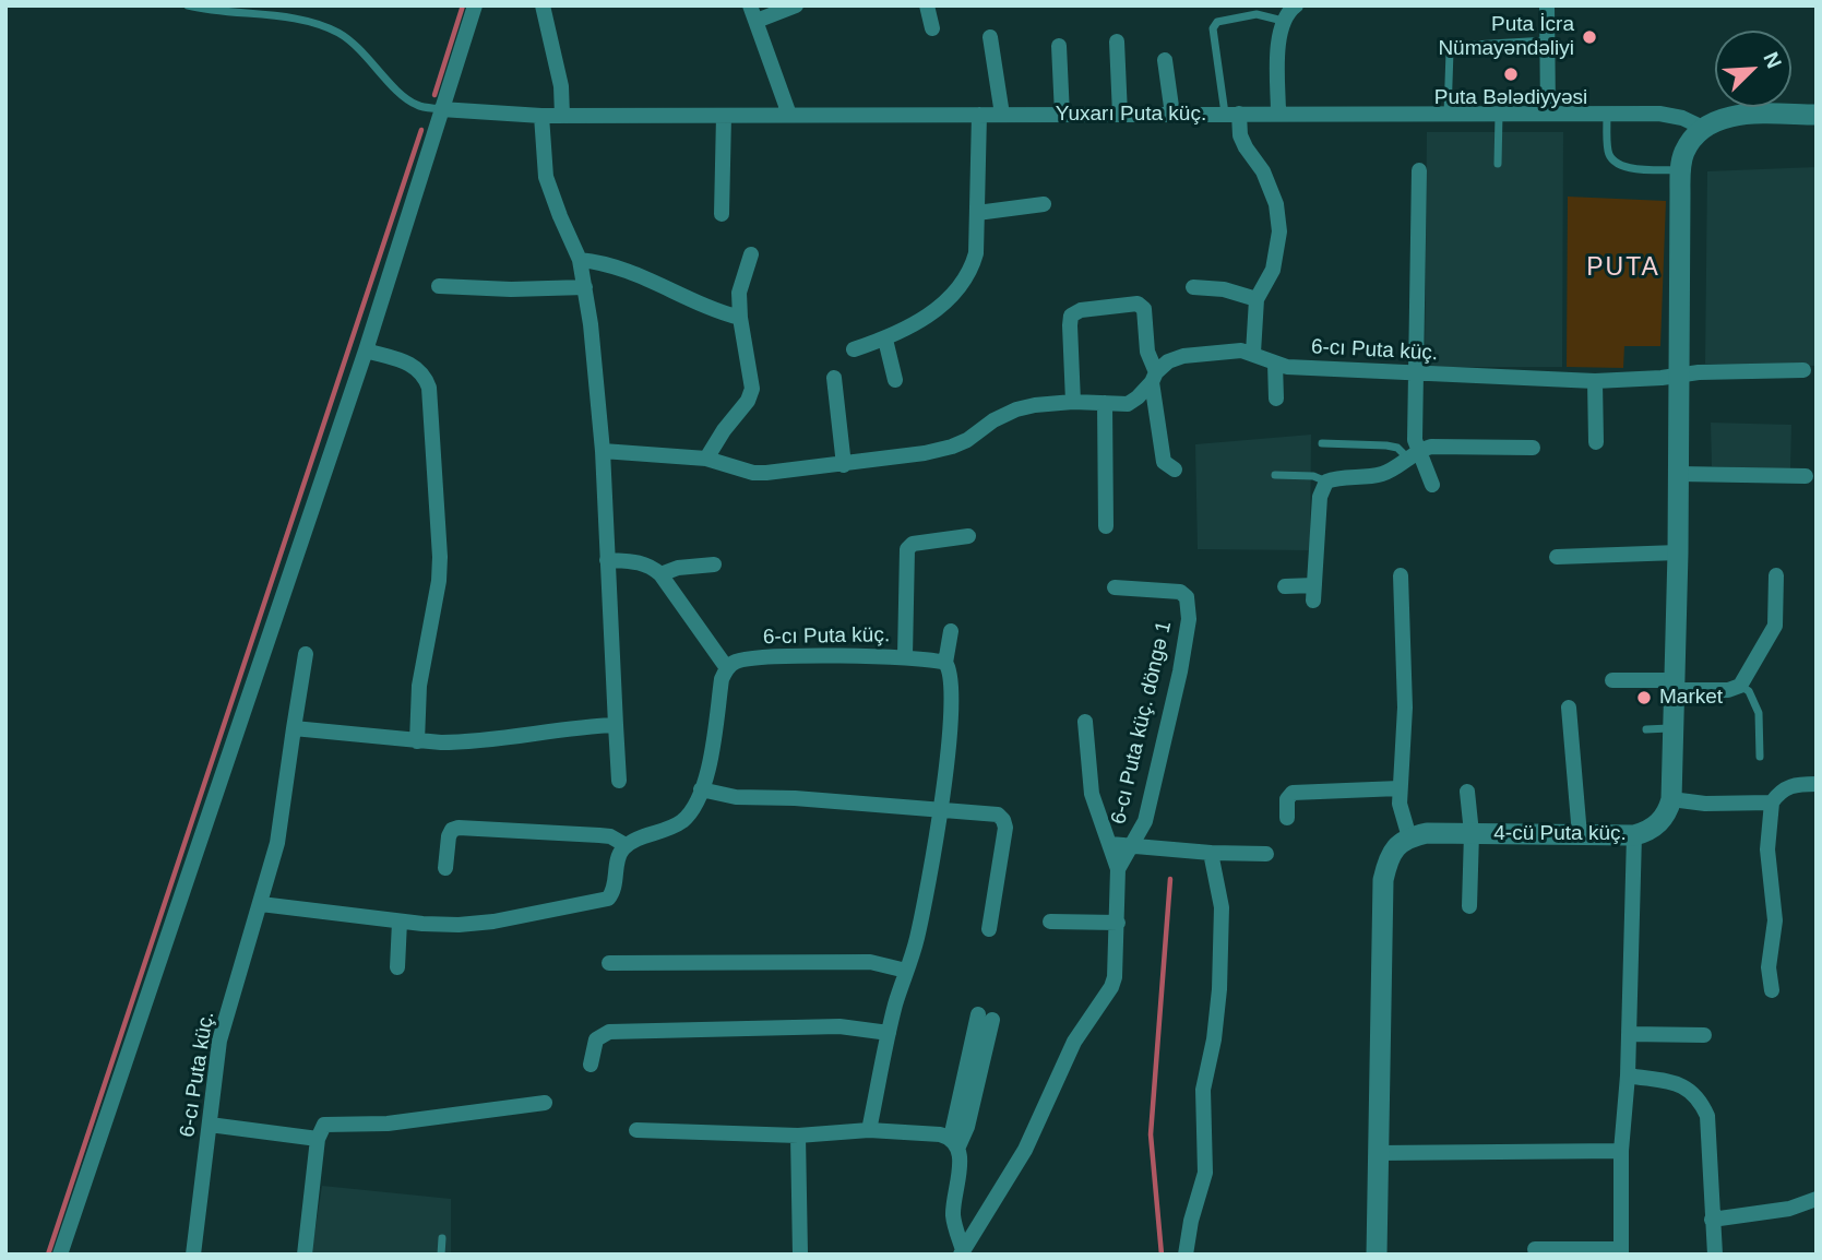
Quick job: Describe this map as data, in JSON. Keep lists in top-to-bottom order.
{
  "streets": {
    "street": [
      "Yuxarı Puta küç.",
      "6-cı Puta küç.",
      "6-cı Puta küç. döngə 1",
      "4-cü Puta küç."
    ]
  },
  "districts": ["PUTA"],
  "places": ["Puta İcra Nümayəndəliyi", "Puta Bələdiyyəsi", "Market"],
  "north": "top right"
}
